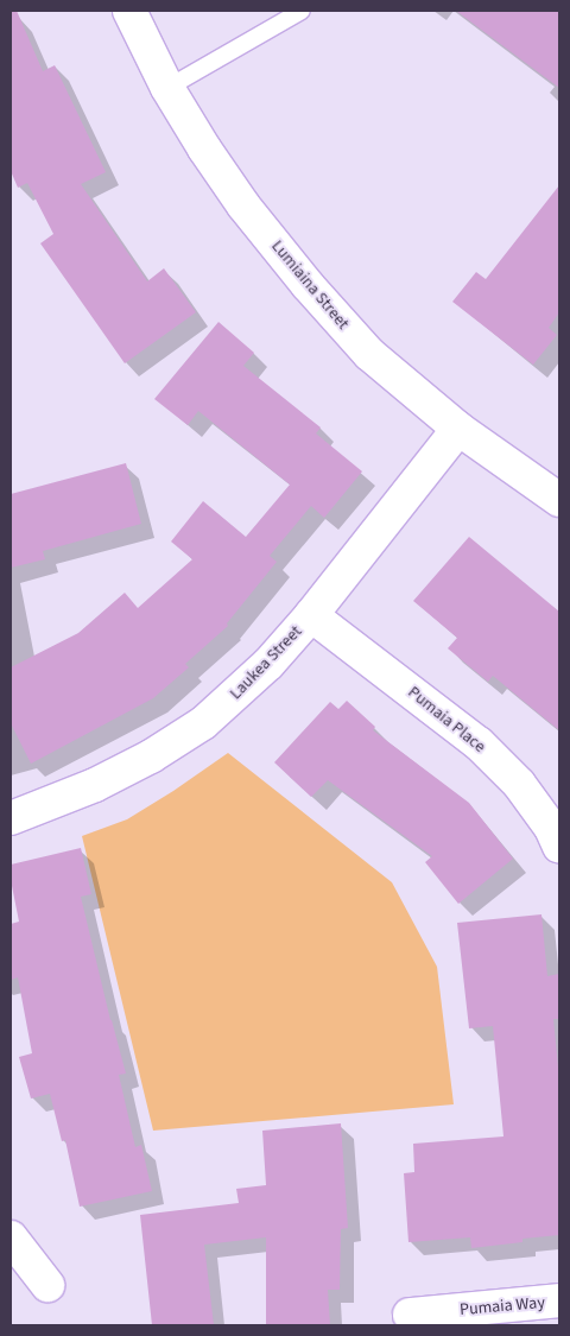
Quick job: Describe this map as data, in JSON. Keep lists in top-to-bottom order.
{
  "streets": {
    "street": [
      "Lumiaina Street",
      "Laukea Street",
      "Pumaia Place",
      "Pumaia Way"
    ]
  },
  "crossings": [
    ["Lumiaina Street", "Laukea Street"],
    ["Laukea Street", "Pumaia Place"]
  ]
}
